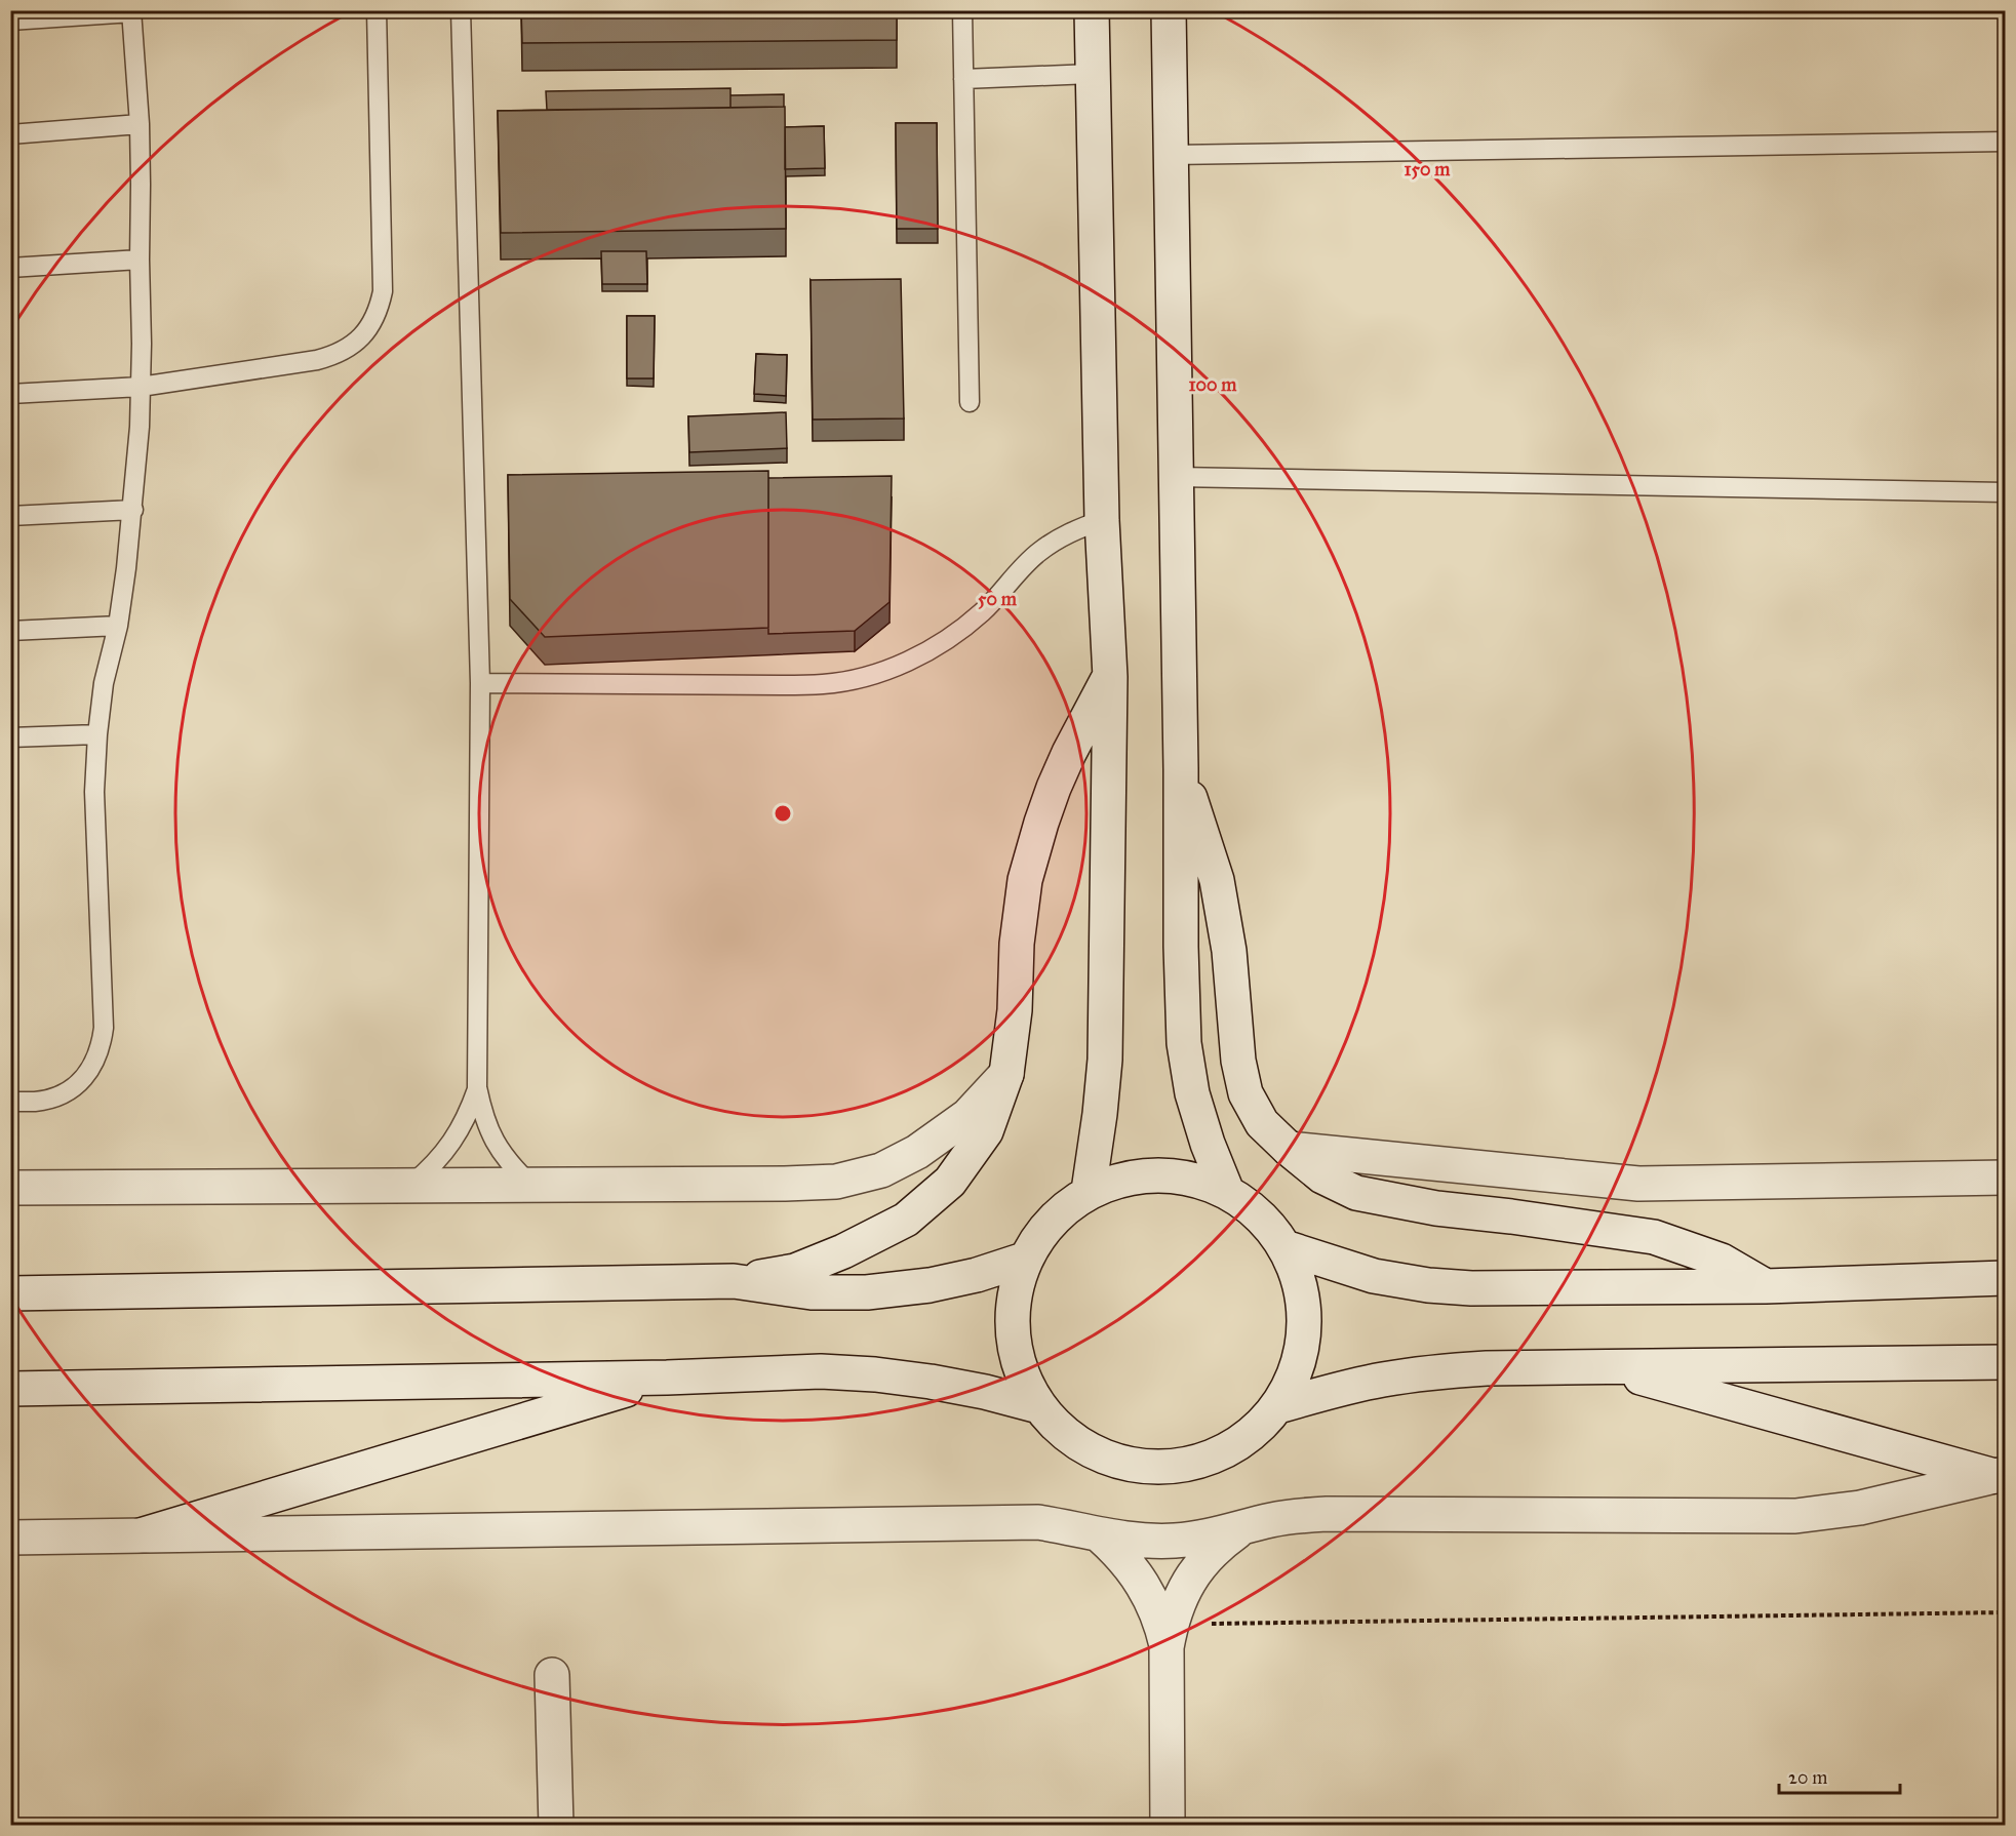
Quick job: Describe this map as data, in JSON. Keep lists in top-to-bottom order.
{
  "scale_bar": "20 m",
  "rings": ["150 m", "100 m", "50 m"]
}
